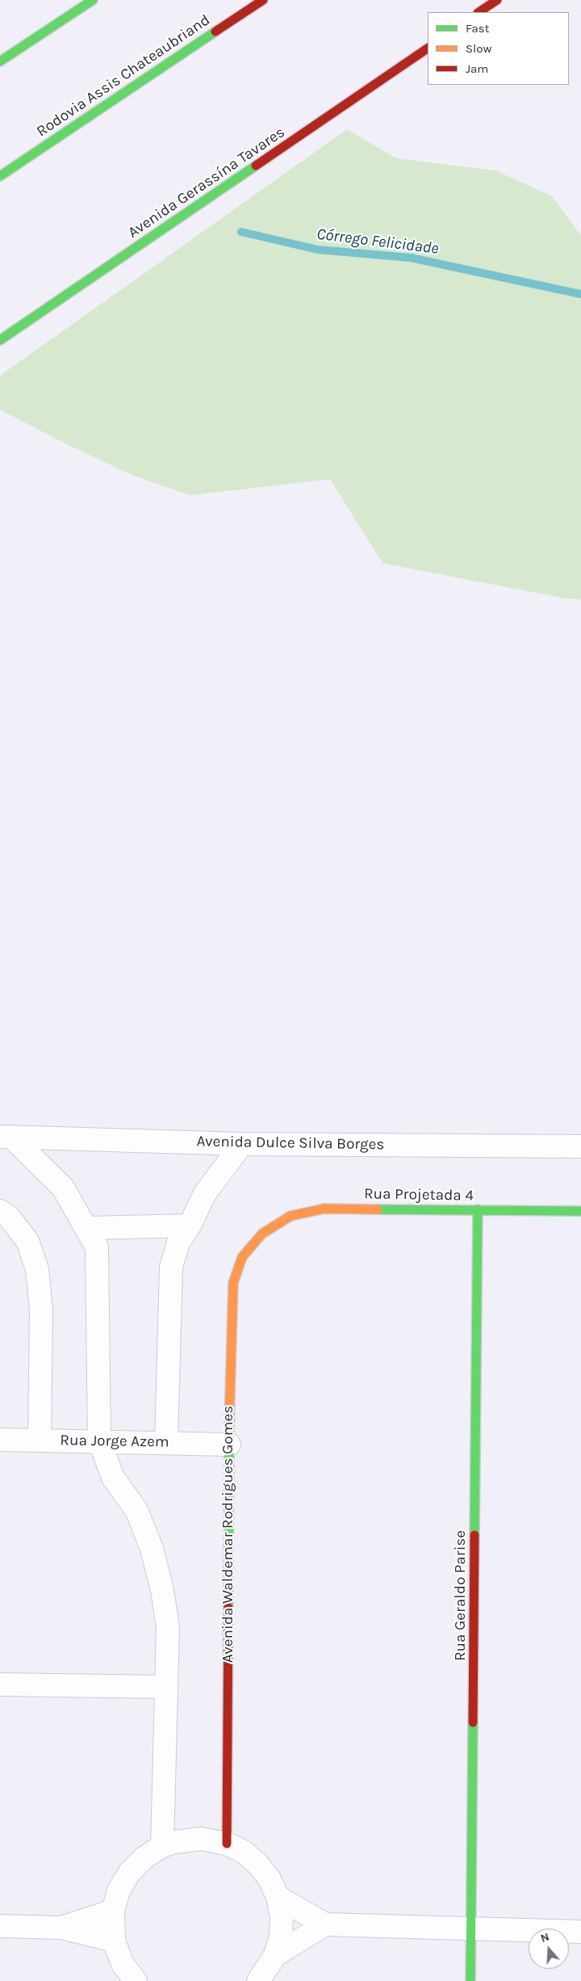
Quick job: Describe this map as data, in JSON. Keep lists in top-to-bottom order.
{
  "streets": {
    "main road": [
      "Rodovia Assis Chateaubriand",
      "Avenida Gerassína Tavares",
      "Rua Projetada 4",
      "Avenida Waldemar Rodrigues Gomes",
      "Rua Geraldo Parise"
    ],
    "street": ["Avenida Dulce Silva Borges", "Rua Jorge Azem"]
  },
  "crossings": [
    ["Rua Projetada 4", "Avenida Waldemar Rodrigues Gomes"],
    ["Rua Projetada 4", "Rua Geraldo Parise"],
    ["Rua Jorge Azem", "Avenida Waldemar Rodrigues Gomes"]
  ],
  "water": ["Córrego Felicidade"],
  "legend": ["Fast", "Slow", "Jam"],
  "north": "top"
}
